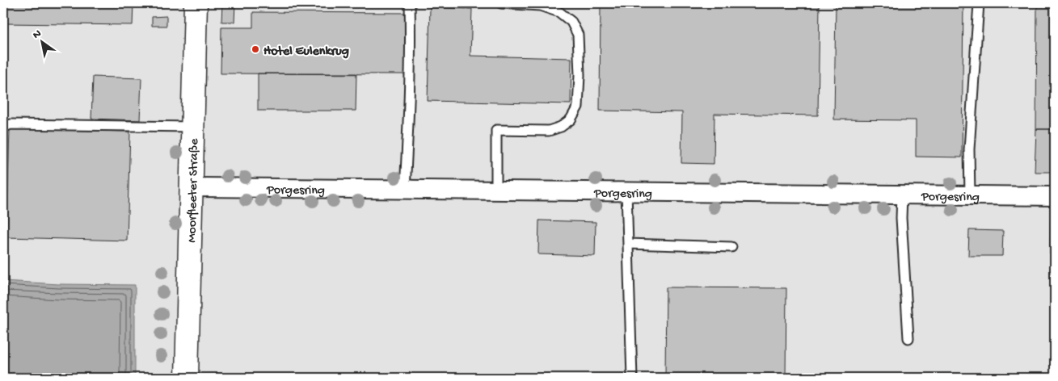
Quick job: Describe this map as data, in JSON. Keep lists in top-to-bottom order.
{
  "streets": {
    "street": ["Porgesring", "Moorfleeter Straße"]
  },
  "crossings": [
    ["Porgesring", "Moorfleeter Straße"]
  ],
  "places": ["Hotel Eulenkrug"],
  "north": "top left"
}
